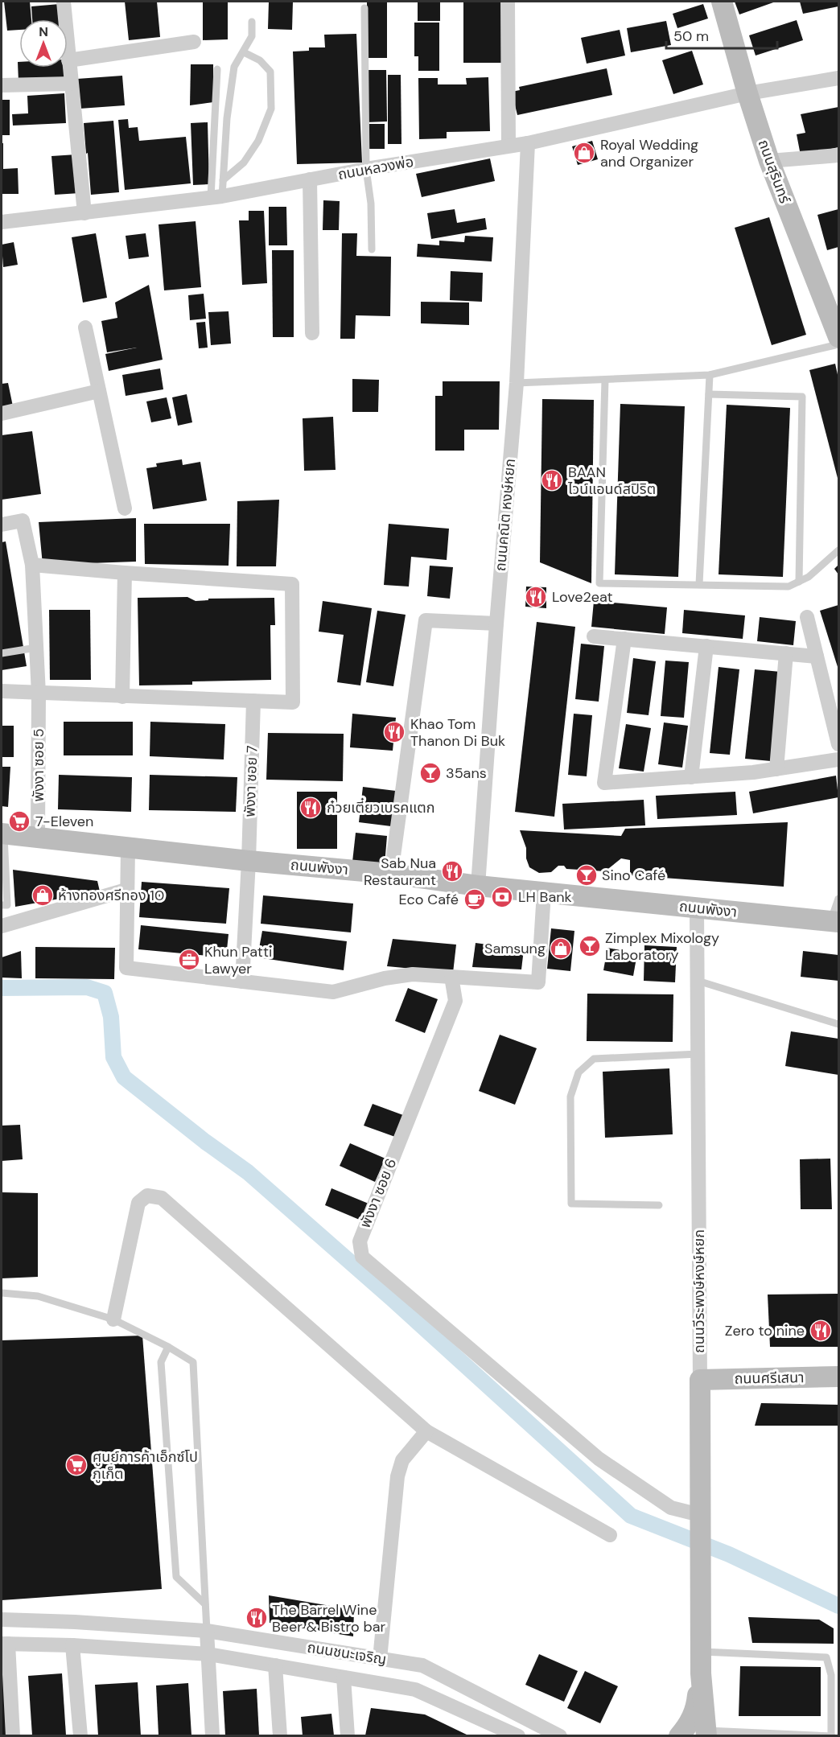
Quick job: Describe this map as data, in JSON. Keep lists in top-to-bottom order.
{
  "streets": {
    "street": [
      "ถนนหลวงพ่อ",
      "ถนนสุรินทร์",
      "ถนนคณิต หงษ์หยก",
      "พังงา ซอย 5",
      "พังงา ซอย 7",
      "ถนนพังงา",
      "พังงา ซอย 6",
      "ถนนวีระพงษ์หงษ์หยก",
      "ถนนศรีเสนา",
      "ถนนชนะเจริญ"
    ]
  },
  "crossings": [
    ["ถนนหลวงพ่อ", "ถนนสุรินทร์"],
    ["ถนนหลวงพ่อ", "ถนนคณิต หงษ์หยก"],
    ["ถนนคณิต หงษ์หยก", "ถนนพังงา"],
    ["พังงา ซอย 5", "ถนนพังงา"],
    ["พังงา ซอย 7", "ถนนพังงา"],
    ["ถนนพังงา", "ถนนวีระพงษ์หงษ์หยก"],
    ["พังงา ซอย 6", "ถนนวีระพงษ์หงษ์หยก"],
    ["ถนนวีระพงษ์หงษ์หยก", "ถนนศรีเสนา"]
  ],
  "places": {
    "shop": ["Royal Wedding and Organizer", "ห้างทองศรีทอง 10", "Samsung"],
    "restaurant": [
      "BAAN ไวน์แอนด์สปิริต",
      "Love2eat",
      "Khao Tom Thanon Di Buk",
      "ก๋วยเตี๋ยวเบรคแตก",
      "Sab Nua Restaurant",
      "Zero to nine",
      "The Barrel Wine Beer & Bistro bar"
    ],
    "bar": ["35ans", "Sino Café", "Zimplex Mixology Laboratory"],
    "supermarket": ["7-Eleven", "ศูนย์การค้าเอ็กซ์โป ภูเก็ต"],
    "bank": ["LH Bank"],
    "cafe": ["Eco Café"],
    "office": ["Khun Patti Lawyer"]
  },
  "scale_bar": "50 m",
  "north": "top"
}
